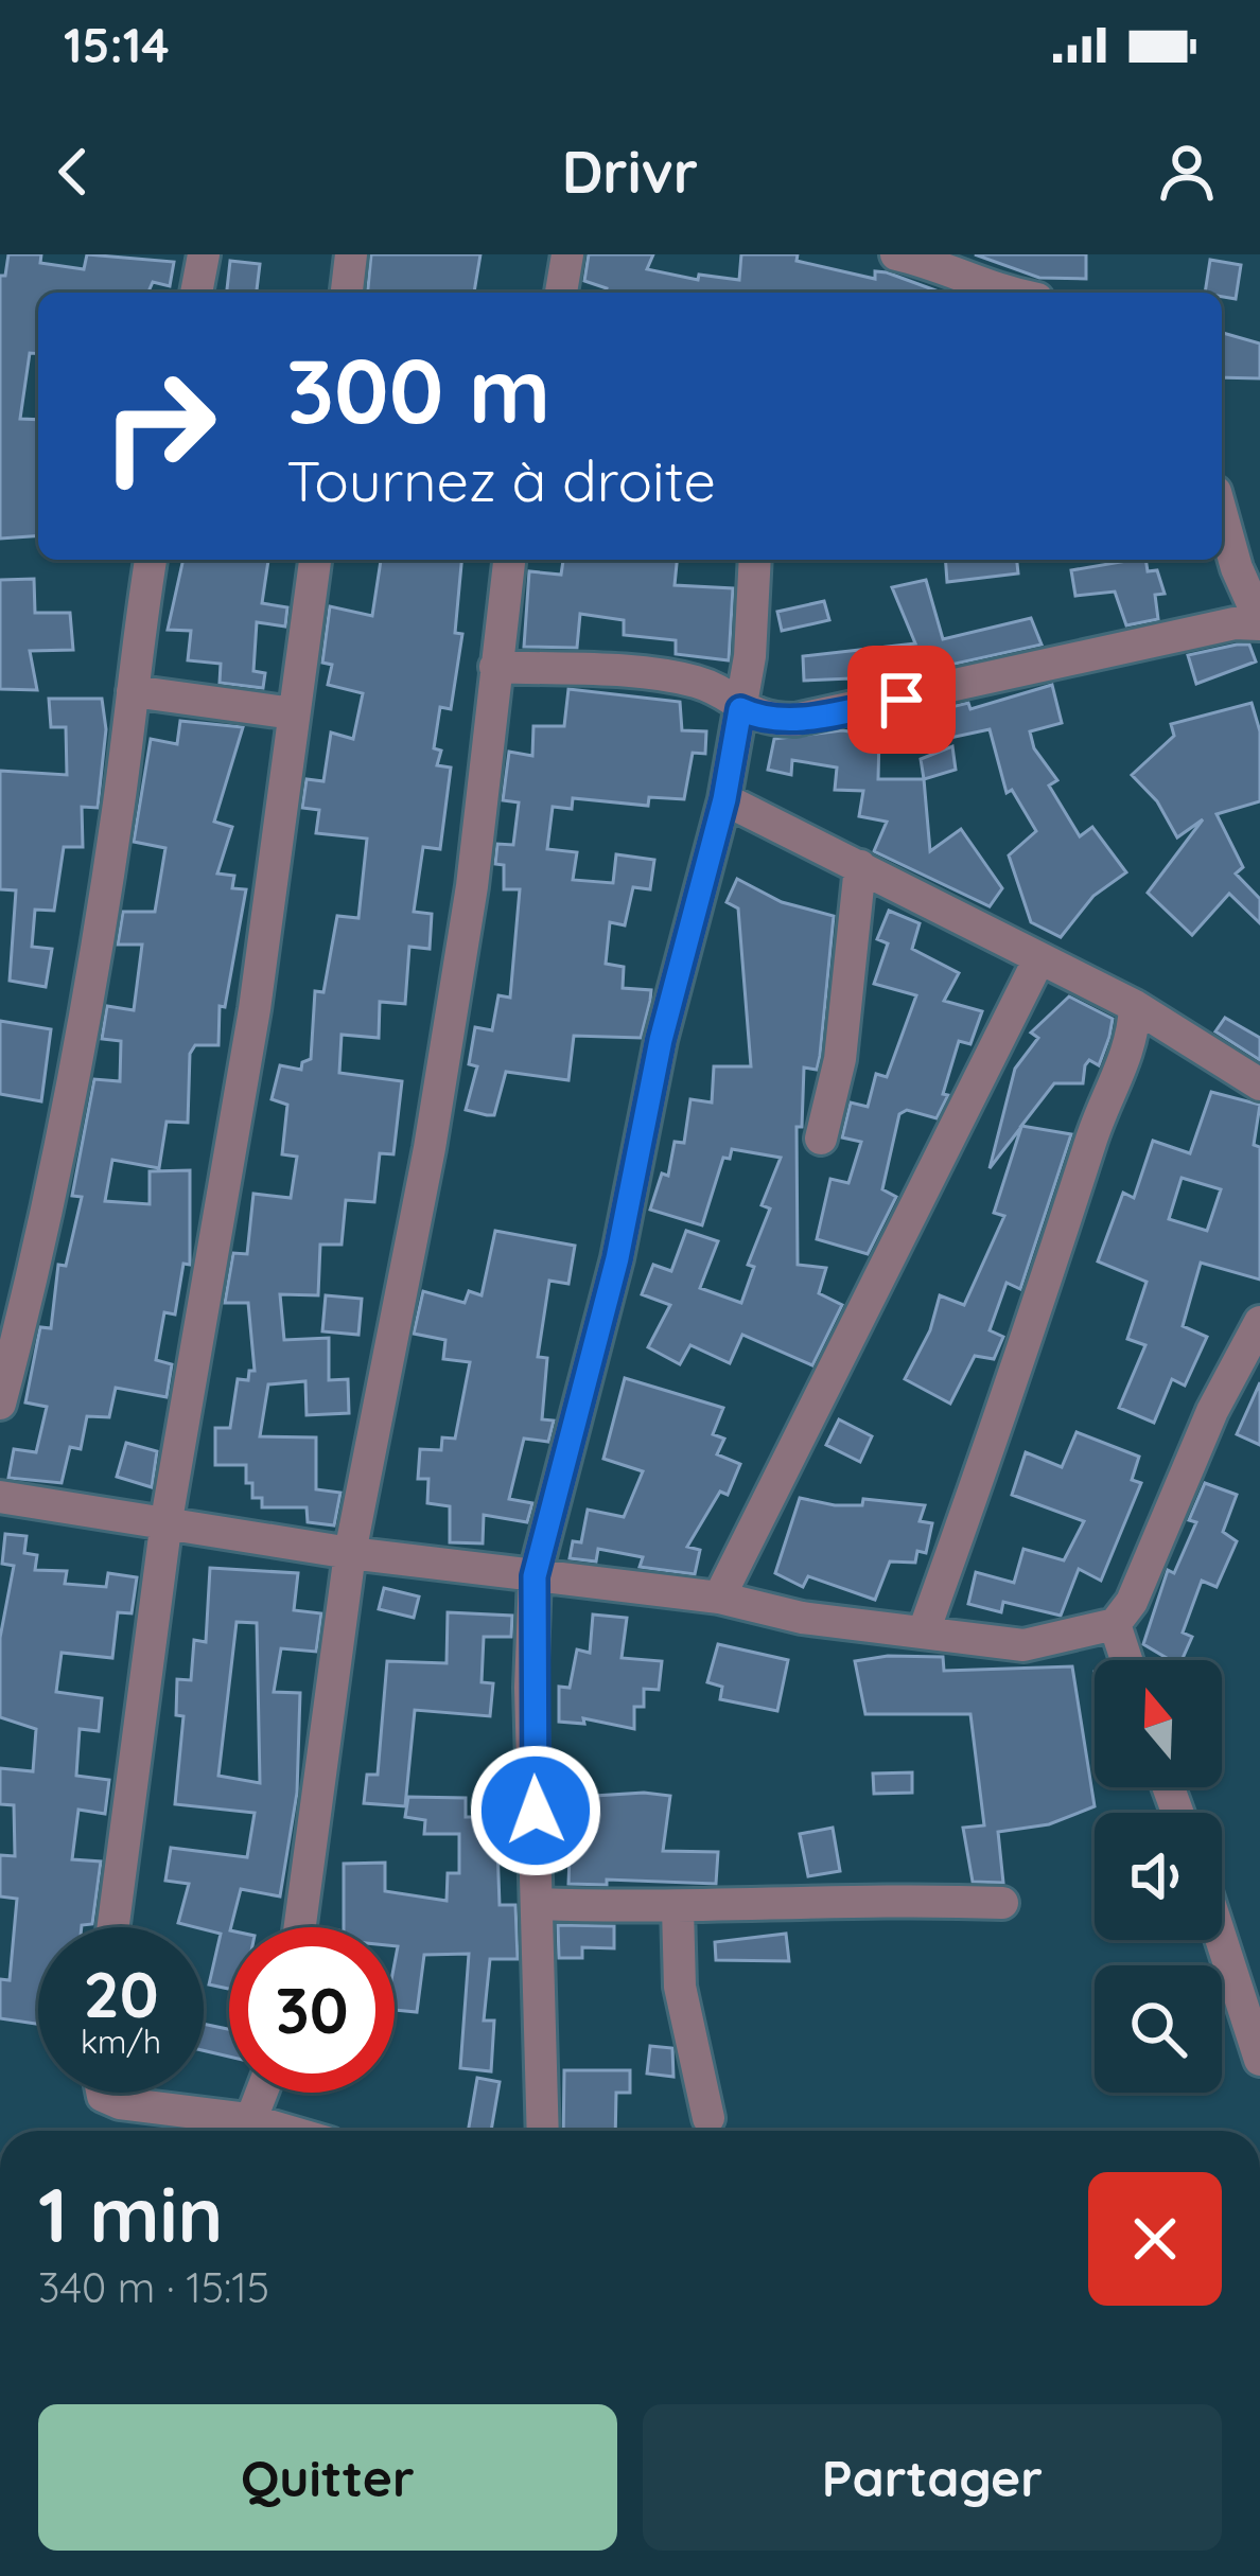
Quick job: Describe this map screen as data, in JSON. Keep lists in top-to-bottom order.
{
  "north": "top",
  "page": {
    "status": "15:14",
    "header": "Drivr",
    "turn": ["300 m", "Tournez à droite"],
    "speed": "20 km/h",
    "limit": "30",
    "heading": ["1 min", "340 m · 15:15"],
    "buttons": ["Quitter", "Partager"]
  }
}
